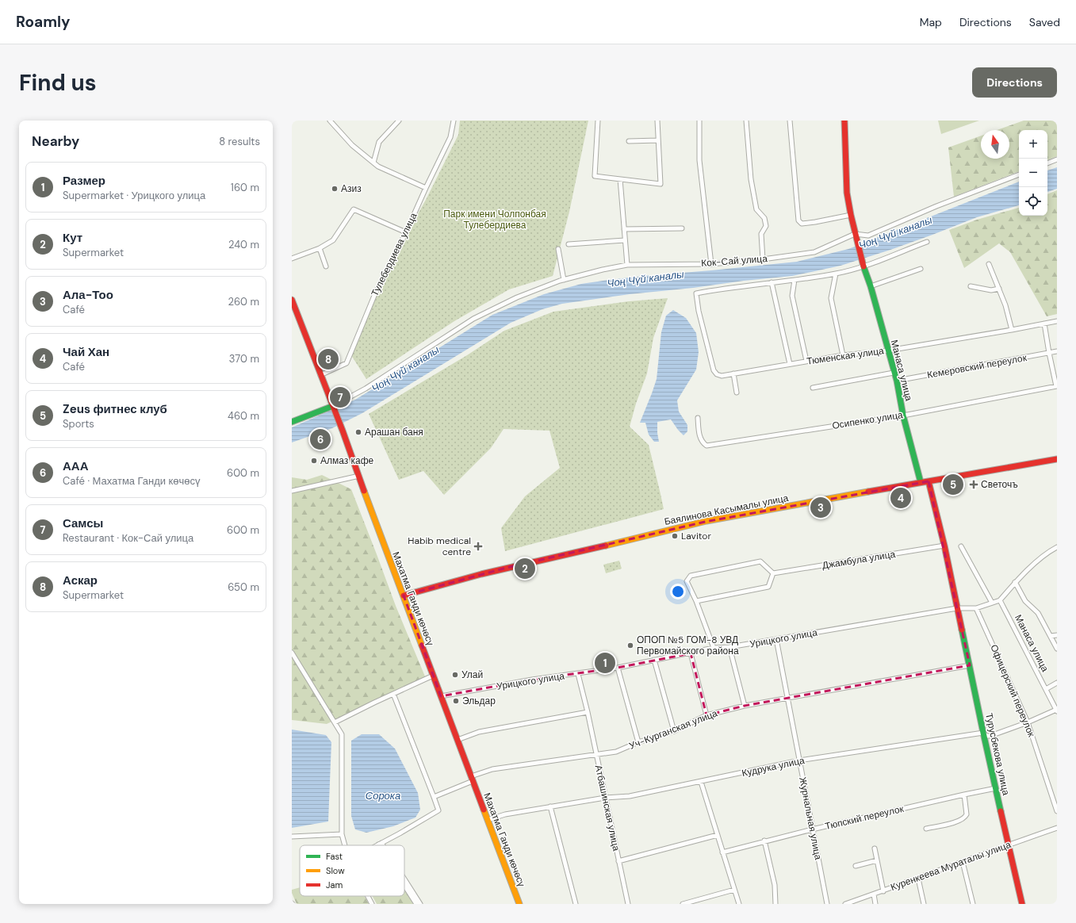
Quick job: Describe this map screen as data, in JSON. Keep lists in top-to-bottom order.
{
  "streets": {
    "main road": [
      "Манаса улица",
      "Баялинова Касымалы улица",
      "Махатма Ганди көчөсү",
      "Турусбекова улица"
    ],
    "street": [
      "Тулебердиева улица",
      "Кок-Сай улица",
      "Тюменская улица",
      "Кемеровский переулок",
      "Осипенко улица",
      "Джамбула улица",
      "Урицкого улица",
      "Офицерский переулок",
      "Уч-Курганская улица",
      "Кудрука улица",
      "Атбашинская улица",
      "Тюпский переулок",
      "Журнальная улица",
      "Куренкеева Мураталы улица"
    ]
  },
  "crossings": [
    ["Тулебердиева улица", "Махатма Ганди көчөсү"],
    ["Кок-Сай улица", "Манаса улица"],
    ["Кок-Сай улица", "Махатма Ганди көчөсү"],
    ["Тюменская улица", "Манаса улица"],
    ["Кемеровский переулок", "Манаса улица"],
    ["Манаса улица", "Осипенко улица"],
    ["Манаса улица", "Баялинова Касымалы улица"],
    ["Манаса улица", "Кудрука улица"],
    ["Баялинова Касымалы улица", "Махатма Ганди көчөсү"],
    ["Махатма Ганди көчөсү", "Урицкого улица"],
    ["Махатма Ганди көчөсү", "Уч-Курганская улица"],
    ["Махатма Ганди көчөсү", "Кудрука улица"],
    ["Урицкого улица", "Турусбекова улица"],
    ["Урицкого улица", "Атбашинская улица"],
    ["Урицкого улица", "Журнальная улица"],
    ["Офицерский переулок", "Кудрука улица"],
    ["Уч-Курганская улица", "Турусбекова улица"],
    ["Уч-Курганская улица", "Атбашинская улица"],
    ["Уч-Курганская улица", "Журнальная улица"],
    ["Турусбекова улица", "Кудрука улица"],
    ["Турусбекова улица", "Тюпский переулок"],
    ["Турусбекова улица", "Куренкеева Мураталы улица"],
    ["Кудрука улица", "Атбашинская улица"],
    ["Кудрука улица", "Журнальная улица"],
    ["Тюпский переулок", "Журнальная улица"]
  ],
  "water": ["Чоң Чүй каналы", "Сорока"],
  "parks": ["Парк имени Чолпонбая Тулебердиева"],
  "places": {
    "other": [
      "Азиз",
      "Арашан баня",
      "Алмаз кафе",
      "Lavitor",
      "ОПОП №5 ГОМ-8 УВД Первомайского района",
      "Улай",
      "Эльдар"
    ],
    "health": ["Светочъ", "Habib medical centre"]
  },
  "legend": ["Fast", "Slow", "Jam"],
  "north": "top",
  "page": {
    "header": "Roamly",
    "nav": ["Map", "Directions", "Saved"],
    "buttons": "Directions",
    "title": "Find us",
    "heading": ["Nearby", "8 results"],
    "map_buttons": ["+", "−"],
    "list": [
      {
        "mark": "1",
        "name": "Размер",
        "note": "Supermarket · Урицкого улица",
        "value": "160 m"
      },
      {
        "mark": "2",
        "name": "Кут",
        "note": "Supermarket",
        "value": "240 m"
      },
      {
        "mark": "3",
        "name": "Ала-Тоо",
        "note": "Café",
        "value": "260 m"
      },
      {
        "mark": "4",
        "name": "Чай Хан",
        "note": "Café",
        "value": "370 m"
      },
      {
        "mark": "5",
        "name": "Zeus фитнес клуб",
        "note": "Sports",
        "value": "460 m"
      },
      {
        "mark": "6",
        "name": "ААА",
        "note": "Café · Махатма Ганди көчөсү",
        "value": "600 m"
      },
      {
        "mark": "7",
        "name": "Самсы",
        "note": "Restaurant · Кок-Сай улица",
        "value": "600 m"
      },
      {
        "mark": "8",
        "name": "Аскар",
        "note": "Supermarket",
        "value": "650 m"
      }
    ],
    "pins": [
      "8",
      "7",
      "6",
      "5",
      "4",
      "3",
      "2",
      "1"
    ]
  }
}
